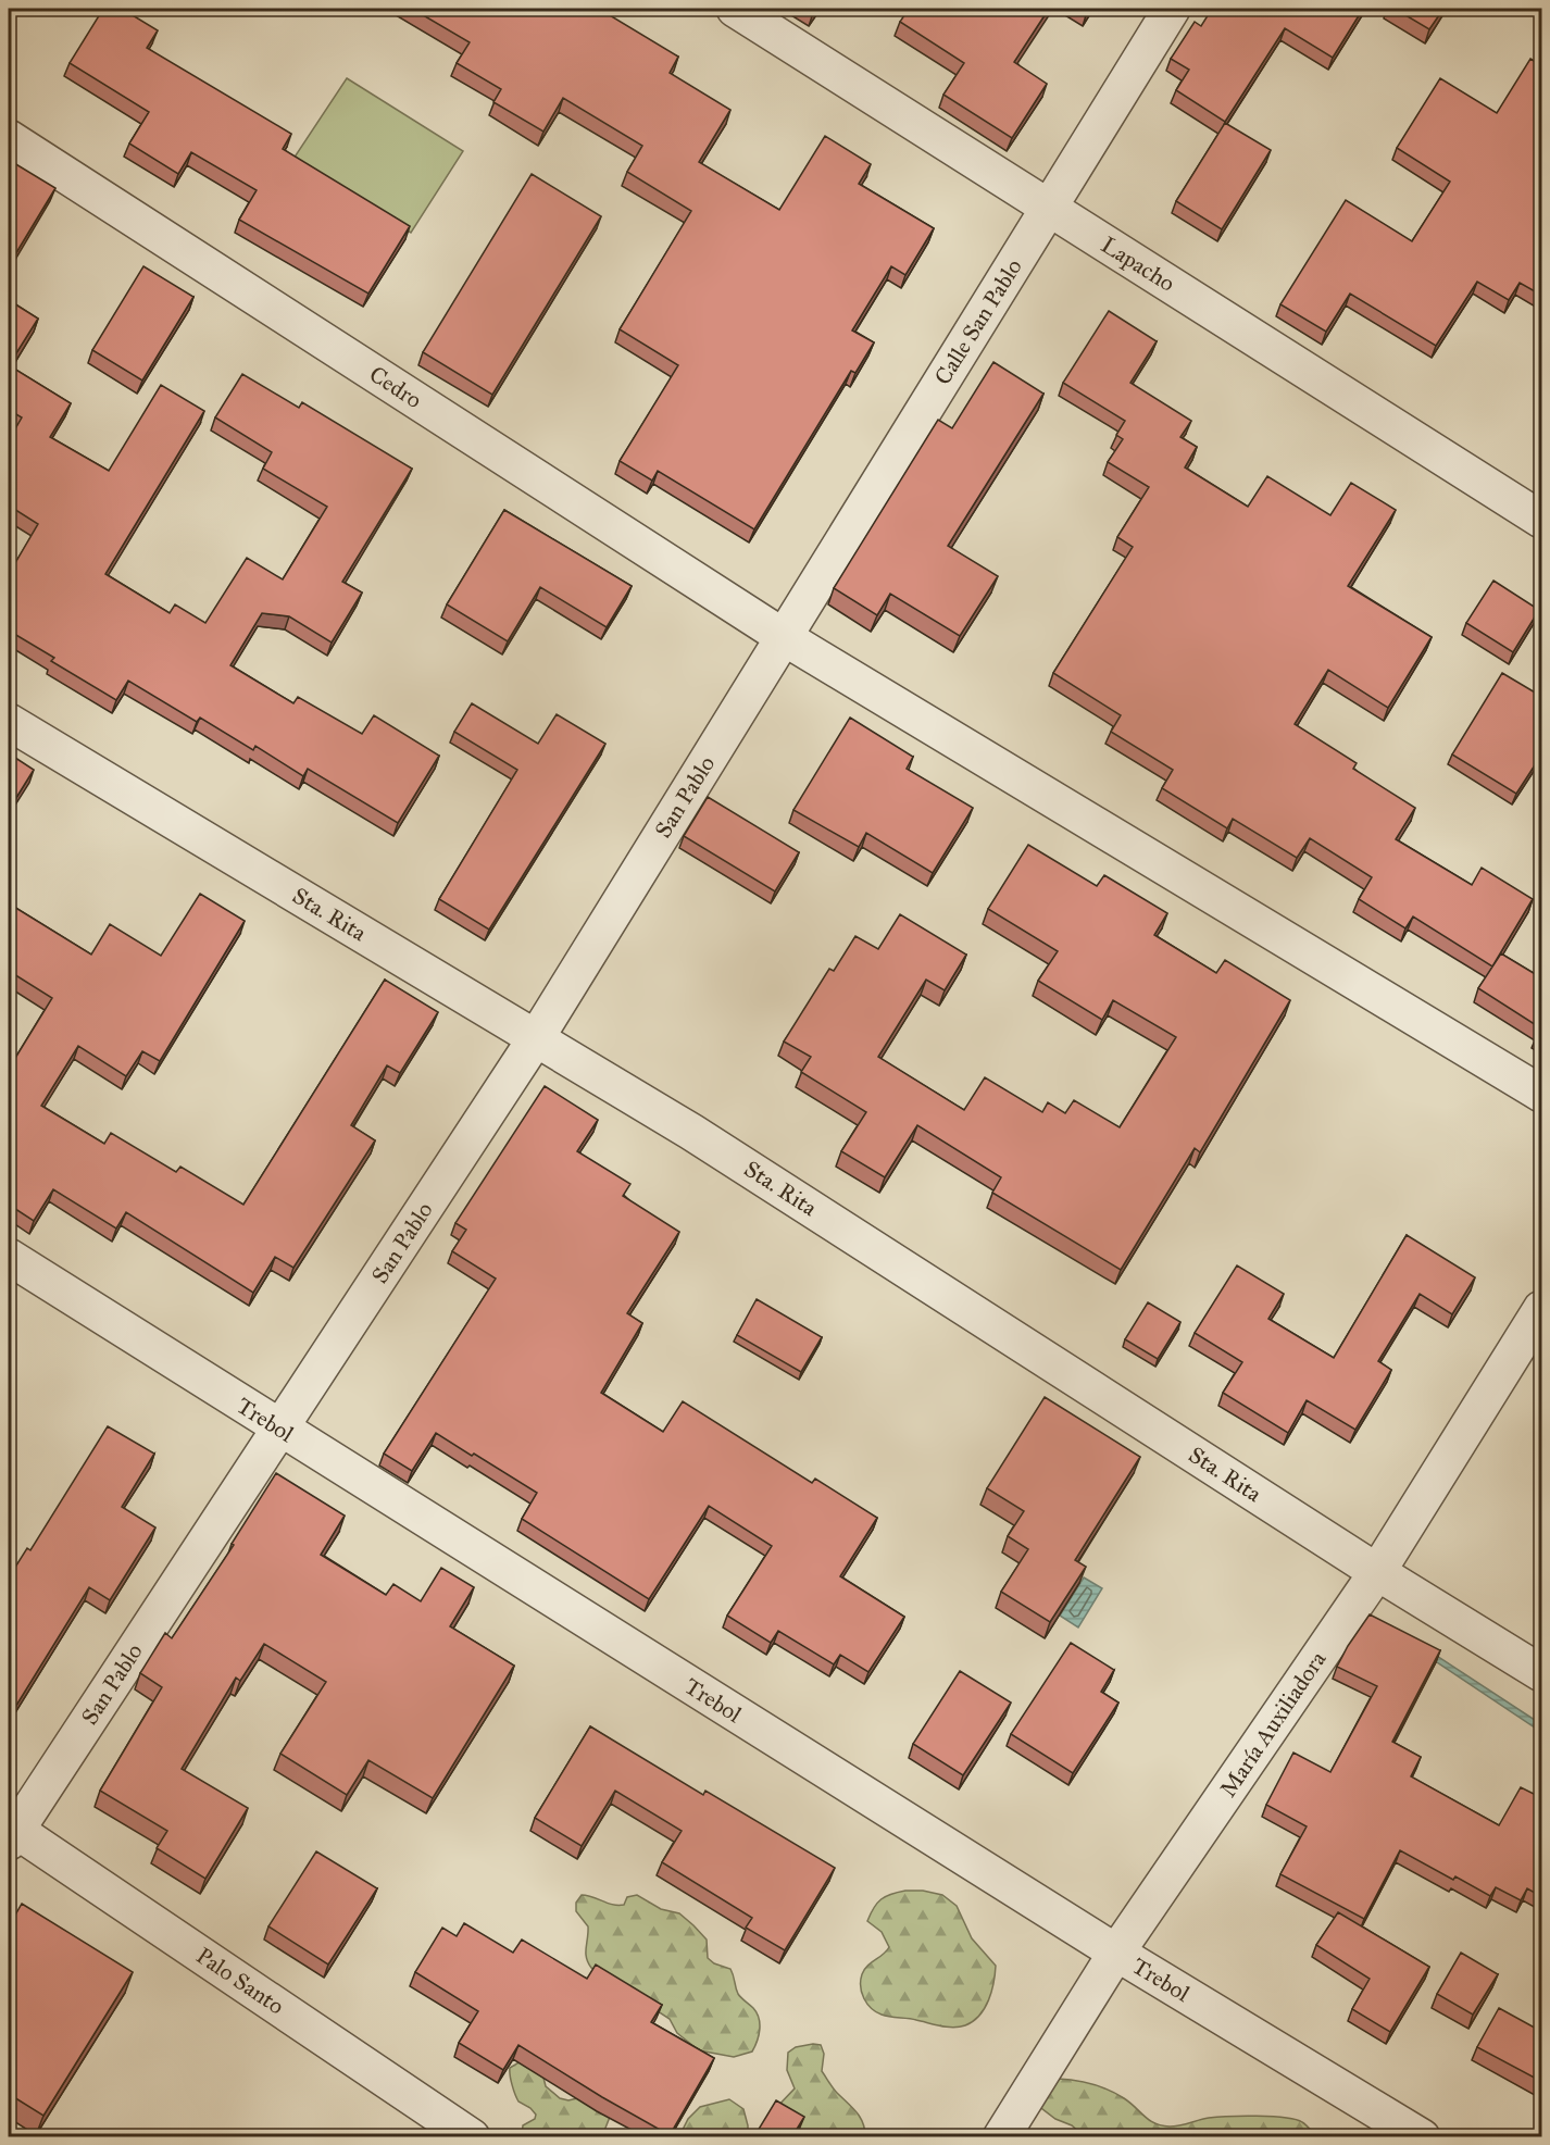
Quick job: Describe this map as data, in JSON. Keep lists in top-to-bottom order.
{
  "streets": {
    "street": [
      "Lapacho",
      "Calle San Pablo",
      "Cedro",
      "San Pablo",
      "Sta. Rita",
      "Trebol",
      "María Auxiliadora",
      "Palo Santo"
    ]
  },
  "crossings": [
    ["Lapacho", "Calle San Pablo"],
    ["Calle San Pablo", "Cedro"],
    ["Calle San Pablo", "San Pablo"],
    ["Cedro", "San Pablo"],
    ["San Pablo", "Sta. Rita"],
    ["San Pablo", "Trebol"],
    ["San Pablo", "Palo Santo"],
    ["Sta. Rita", "María Auxiliadora"],
    ["Trebol", "María Auxiliadora"]
  ]
}
